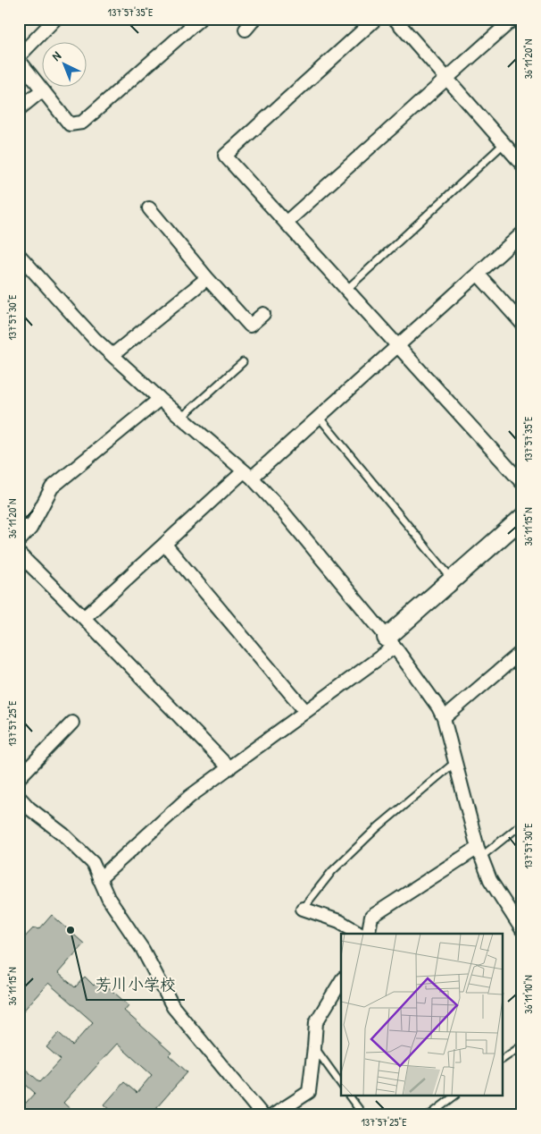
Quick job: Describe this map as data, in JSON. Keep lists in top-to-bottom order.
{
  "places": ["芳川小学校"],
  "north": "top left",
  "coordinates": [
    "137°57'35\"E",
    "36°11'20\"N",
    "137°57'30\"E",
    "36°11'15\"N",
    "137°57'25\"E",
    "36°11'10\"N"
  ]
}
